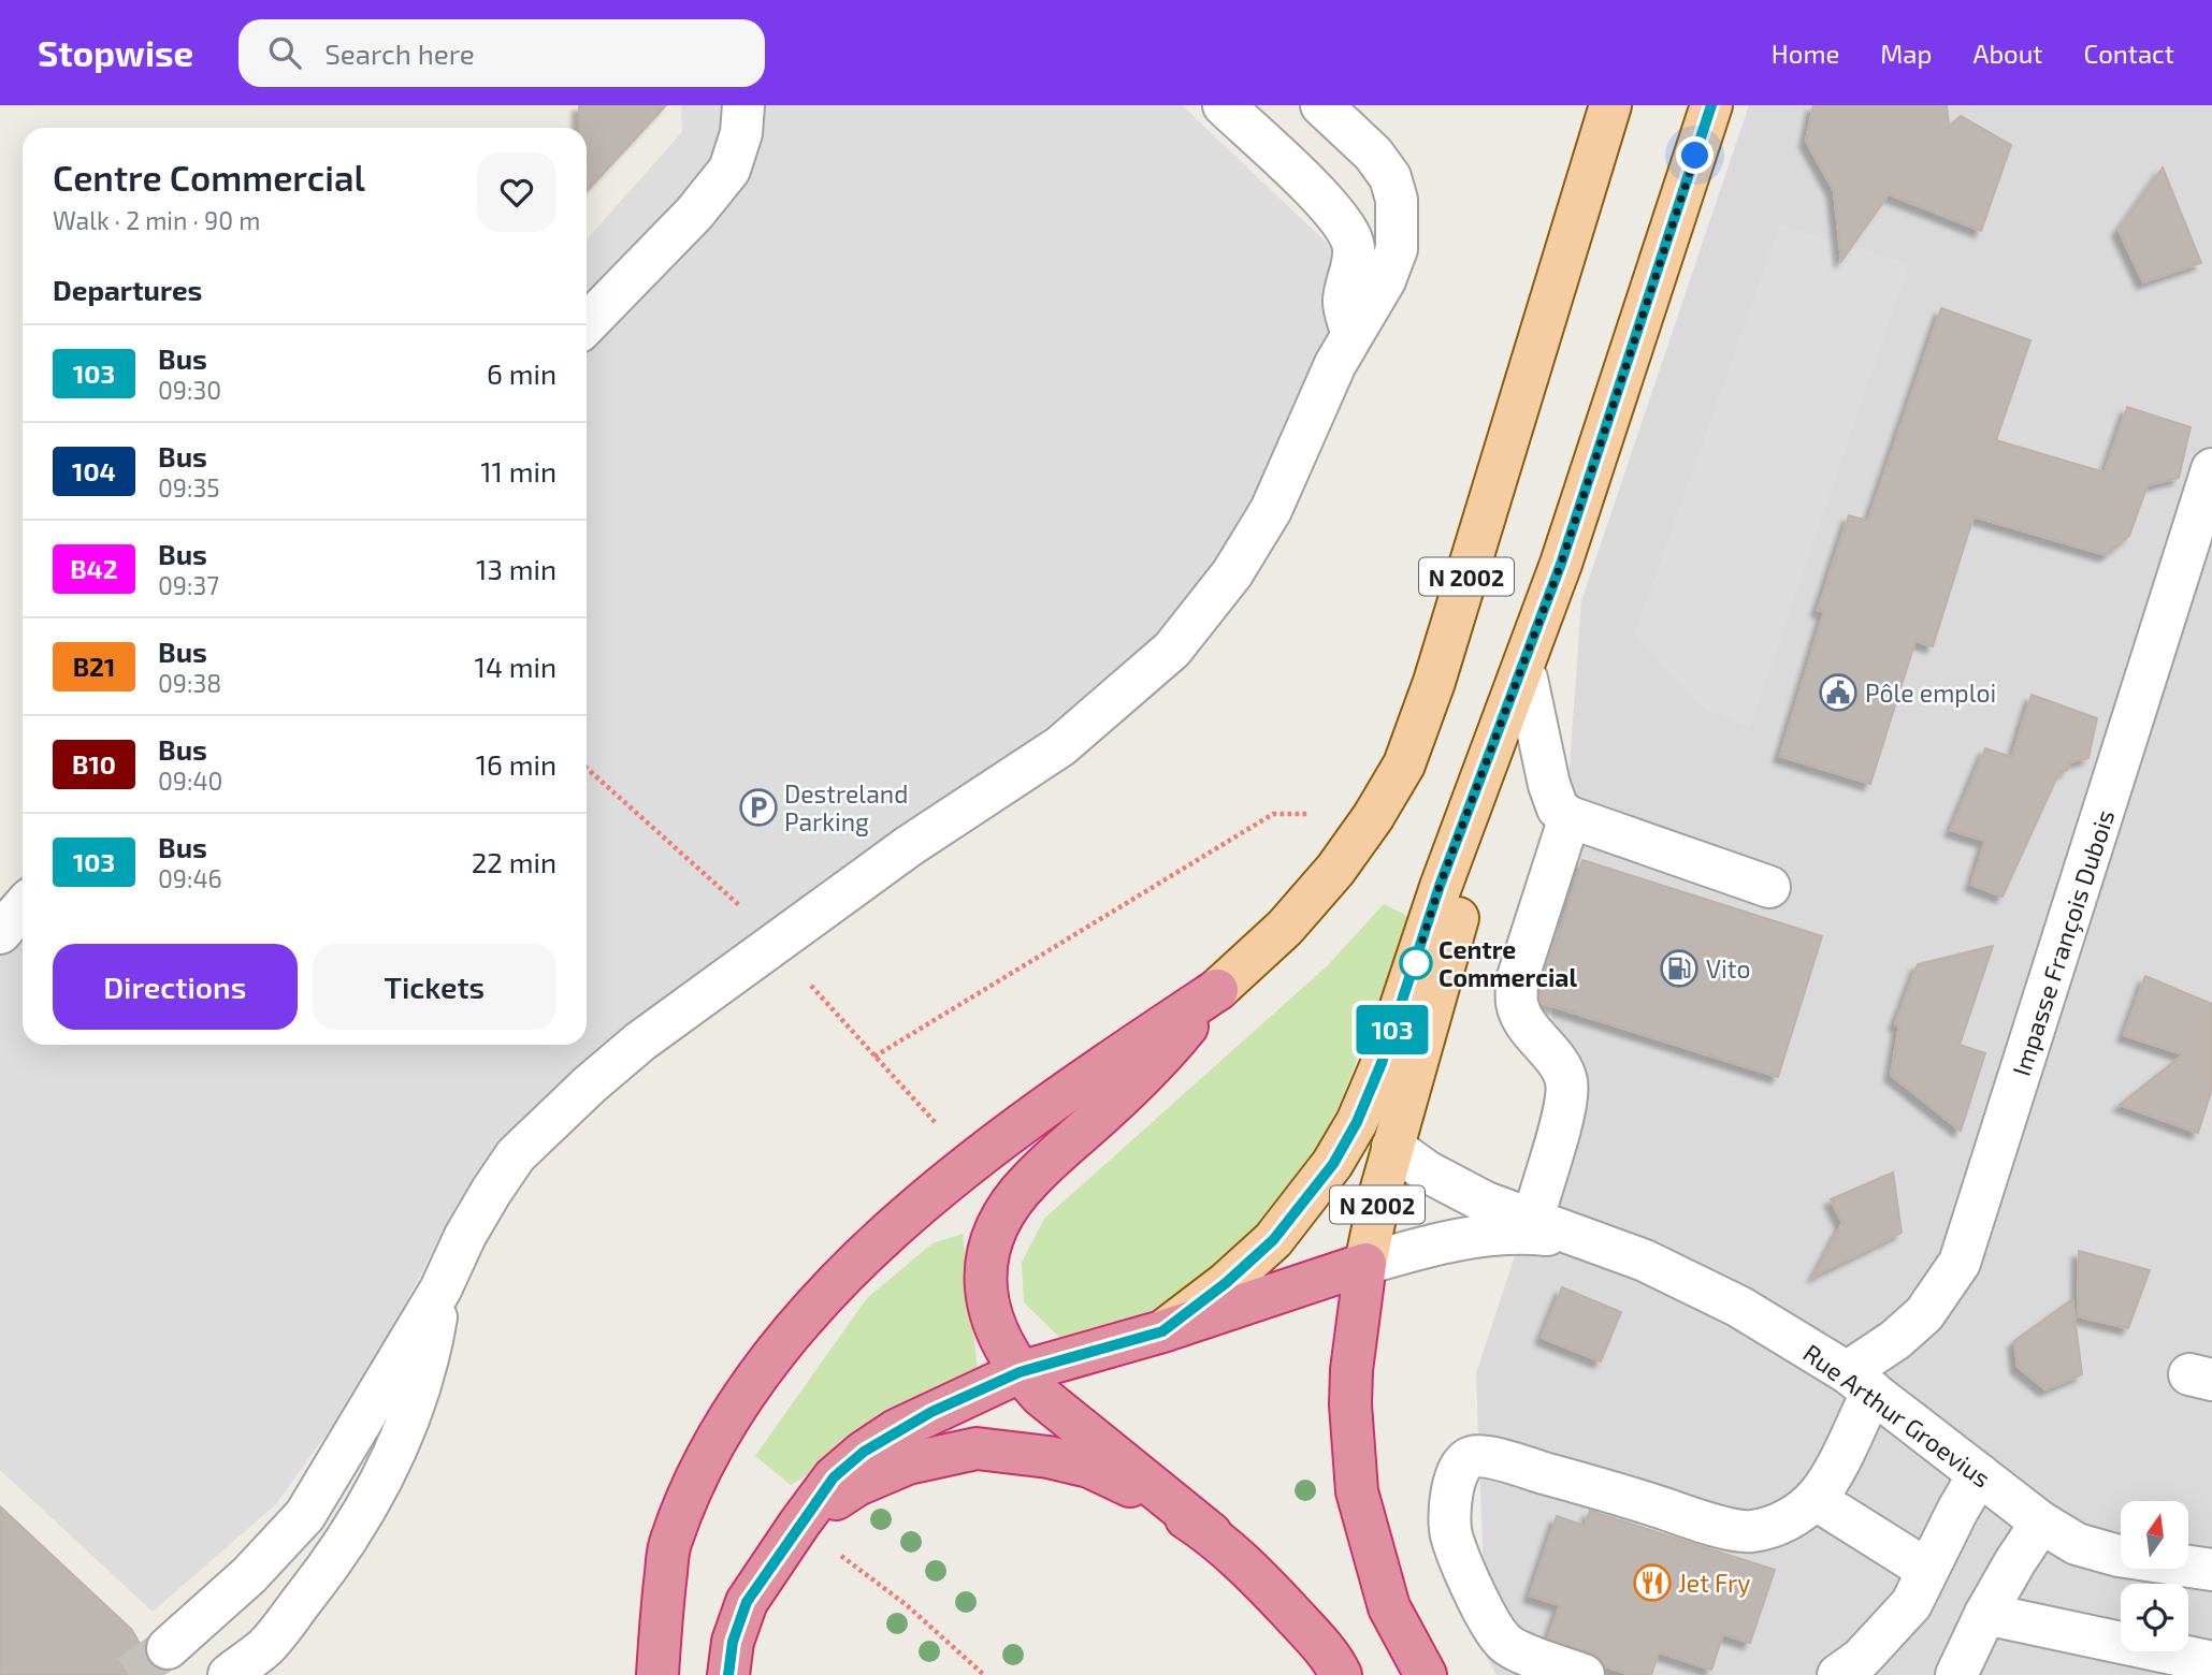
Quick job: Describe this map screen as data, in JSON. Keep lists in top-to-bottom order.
{
  "streets": {
    "main road": ["N 2002"],
    "street": ["Impasse François Dubois", "Rue Arthur Groevius"]
  },
  "crossings": [
    ["N 2002", "Rue Arthur Groevius"],
    ["Impasse François Dubois", "Rue Arthur Groevius"]
  ],
  "places": {
    "public building": ["Pôle emploi"],
    "parking": ["Destreland Parking"],
    "other": ["Centre Commercial"],
    "fuel station": ["Vito"],
    "restaurant": ["Jet Fry"]
  },
  "lines": ["bus line 103"],
  "north": "top",
  "page": {
    "header": "Stopwise",
    "search": "Search here",
    "nav": [
      "Home",
      "Map",
      "About",
      "Contact"
    ],
    "on_map": "103",
    "heading": [
      ["Centre Commercial", "Walk · 2 min · 90 m"],
      "Departures"
    ],
    "list": [
      {
        "mark": "103",
        "name": "Bus",
        "note": "09:30",
        "value": "6 min"
      },
      {
        "mark": "104",
        "name": "Bus",
        "note": "09:35",
        "value": "11 min"
      },
      {
        "mark": "B42",
        "name": "Bus",
        "note": "09:37",
        "value": "13 min"
      },
      {
        "mark": "B21",
        "name": "Bus",
        "note": "09:38",
        "value": "14 min"
      },
      {
        "mark": "B10",
        "name": "Bus",
        "note": "09:40",
        "value": "16 min"
      },
      {
        "mark": "103",
        "name": "Bus",
        "note": "09:46",
        "value": "22 min"
      }
    ],
    "buttons": ["Directions", "Tickets"]
  }
}
